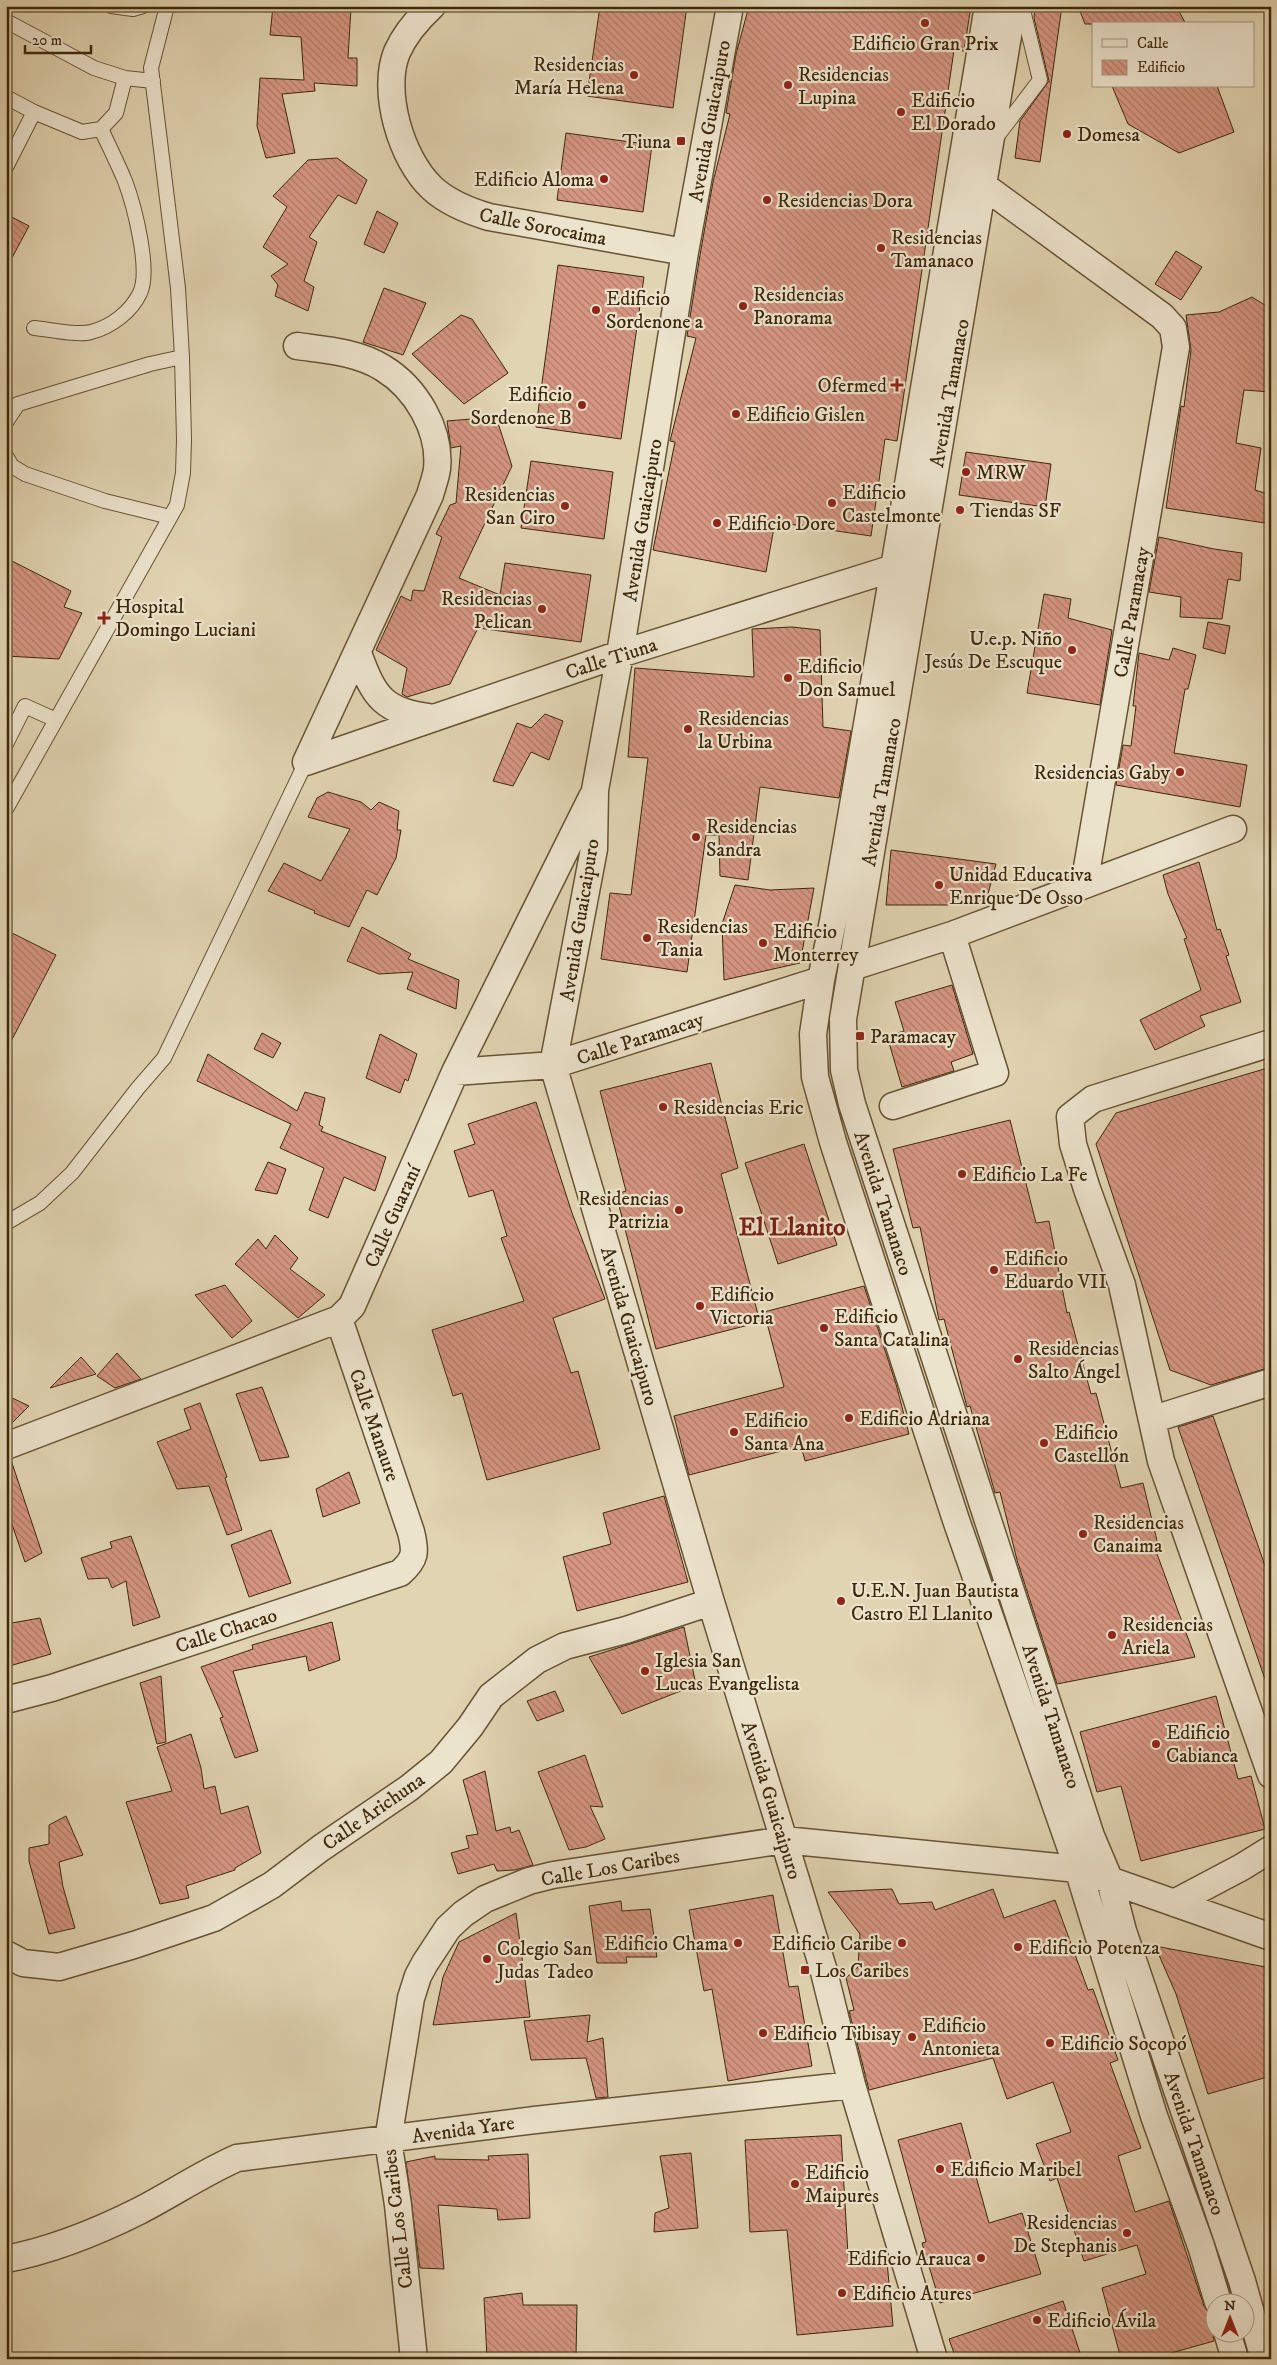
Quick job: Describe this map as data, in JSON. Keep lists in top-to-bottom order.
{
  "streets": {
    "street": [
      "Avenida Guaicaipuro",
      "Calle Sorocaima",
      "Avenida Tamanaco",
      "Calle Paramacay",
      "Calle Tiuna",
      "Calle Guaraní",
      "Calle Manaure",
      "Calle Chacao",
      "Calle Arichuna",
      "Calle Los Caribes",
      "Avenida Yare"
    ]
  },
  "crossings": [
    ["Avenida Guaicaipuro", "Calle Sorocaima"],
    ["Avenida Guaicaipuro", "Calle Paramacay"],
    ["Avenida Guaicaipuro", "Calle Tiuna"],
    ["Avenida Guaicaipuro", "Calle Guaraní"],
    ["Avenida Guaicaipuro", "Calle Arichuna"],
    ["Avenida Guaicaipuro", "Calle Los Caribes"],
    ["Avenida Guaicaipuro", "Avenida Yare"],
    ["Avenida Tamanaco", "Calle Paramacay"],
    ["Avenida Tamanaco", "Calle Tiuna"],
    ["Avenida Tamanaco", "Calle Los Caribes"],
    ["Calle Paramacay", "Calle Guaraní"],
    ["Calle Guaraní", "Calle Manaure"],
    ["Calle Manaure", "Calle Chacao"],
    ["Calle Los Caribes", "Avenida Yare"]
  ],
  "districts": ["El Llanito"],
  "places": {
    "other": [
      "Edificio Gran Prix",
      "Residencias María Helena",
      "Residencias Lupina",
      "Edificio El Dorado",
      "Domesa",
      "Edificio Aloma",
      "Residencias Dora",
      "Residencias Tamanaco",
      "Residencias Panorama",
      "Edificio Sordenone a",
      "Edificio Sordenone B",
      "Edificio Gislen",
      "MRW",
      "Edificio Castelmonte",
      "Residencias San Ciro",
      "Tiendas SF",
      "Edificio Dore",
      "Residencias Pelican",
      "U.e.p. Niño Jesús De Escuque",
      "Edificio Don Samuel",
      "Residencias la Urbina",
      "Residencias Gaby",
      "Residencias Sandra",
      "Unidad Educativa Enrique De Osso",
      "Residencias Tania",
      "Edificio Monterrey",
      "Residencias Eric",
      "Edificio La Fe",
      "Residencias Patrizia",
      "Edificio Eduardo VII",
      "Edificio Victoria",
      "Edificio Santa Catalina",
      "Residencias Salto Ángel",
      "Edificio Adriana",
      "Edificio Santa Ana",
      "Edificio Castellón",
      "Residencias Canaima",
      "U.E.N. Juan Bautista Castro El Llanito",
      "Residencias Ariela",
      "Iglesia San Lucas Evangelista",
      "Edificio Cabianca",
      "Edificio Chama",
      "Edificio Caribe",
      "Edificio Potenza",
      "Colegio San Judas Tadeo",
      "Edificio Tibisay",
      "Edificio Antonieta",
      "Edificio Socopó",
      "Edificio Maribel",
      "Edificio Maipures",
      "Residencias De Stephanis",
      "Edificio Arauca",
      "Edificio Atures",
      "Edificio Ávila"
    ],
    "transit": ["Tiuna", "Paramacay", "Los Caribes"],
    "health": ["Ofermed", "Hospital Domingo Luciani"]
  },
  "legend": ["Calle", "Edificio"],
  "scale_bar": "20 m",
  "north": "top"
}
